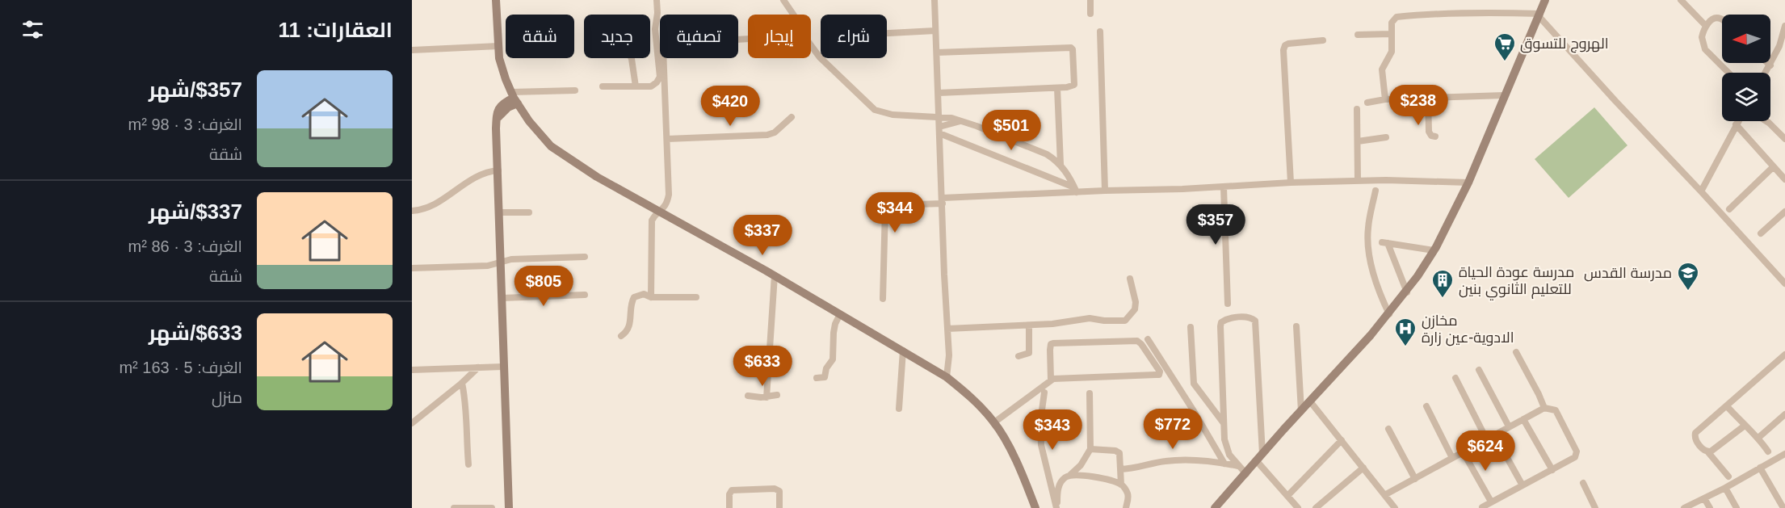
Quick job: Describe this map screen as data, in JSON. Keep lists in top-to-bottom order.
{
  "places": {
    "supermarket": ["الهروج للتسوق"],
    "school or university": ["مدرسة القدس"],
    "building": ["مدرسة عودة الحياة للتعليم الثانوي بنين"],
    "hospital": ["مخازن الادوية-عين زارة"]
  },
  "north": "left",
  "page": {
    "heading": "العقارات: 11",
    "chip": [
      "شراء",
      "إيجار",
      "تصفية",
      "جديد",
      "شقة"
    ],
    "list": [
      {
        "name": "$357/شهر",
        "note": "الغرف: 3 · 98 m² · شقة"
      },
      {
        "name": "$337/شهر",
        "note": "الغرف: 3 · 86 m² · شقة"
      },
      {
        "name": "$633/شهر",
        "note": "الغرف: 5 · 163 m² · منزل"
      }
    ],
    "price": [
      "$238",
      "$420",
      "$501",
      "$344",
      "$357",
      "$337",
      "$805",
      "$633",
      "$772",
      "$343",
      "$624"
    ]
  }
}
